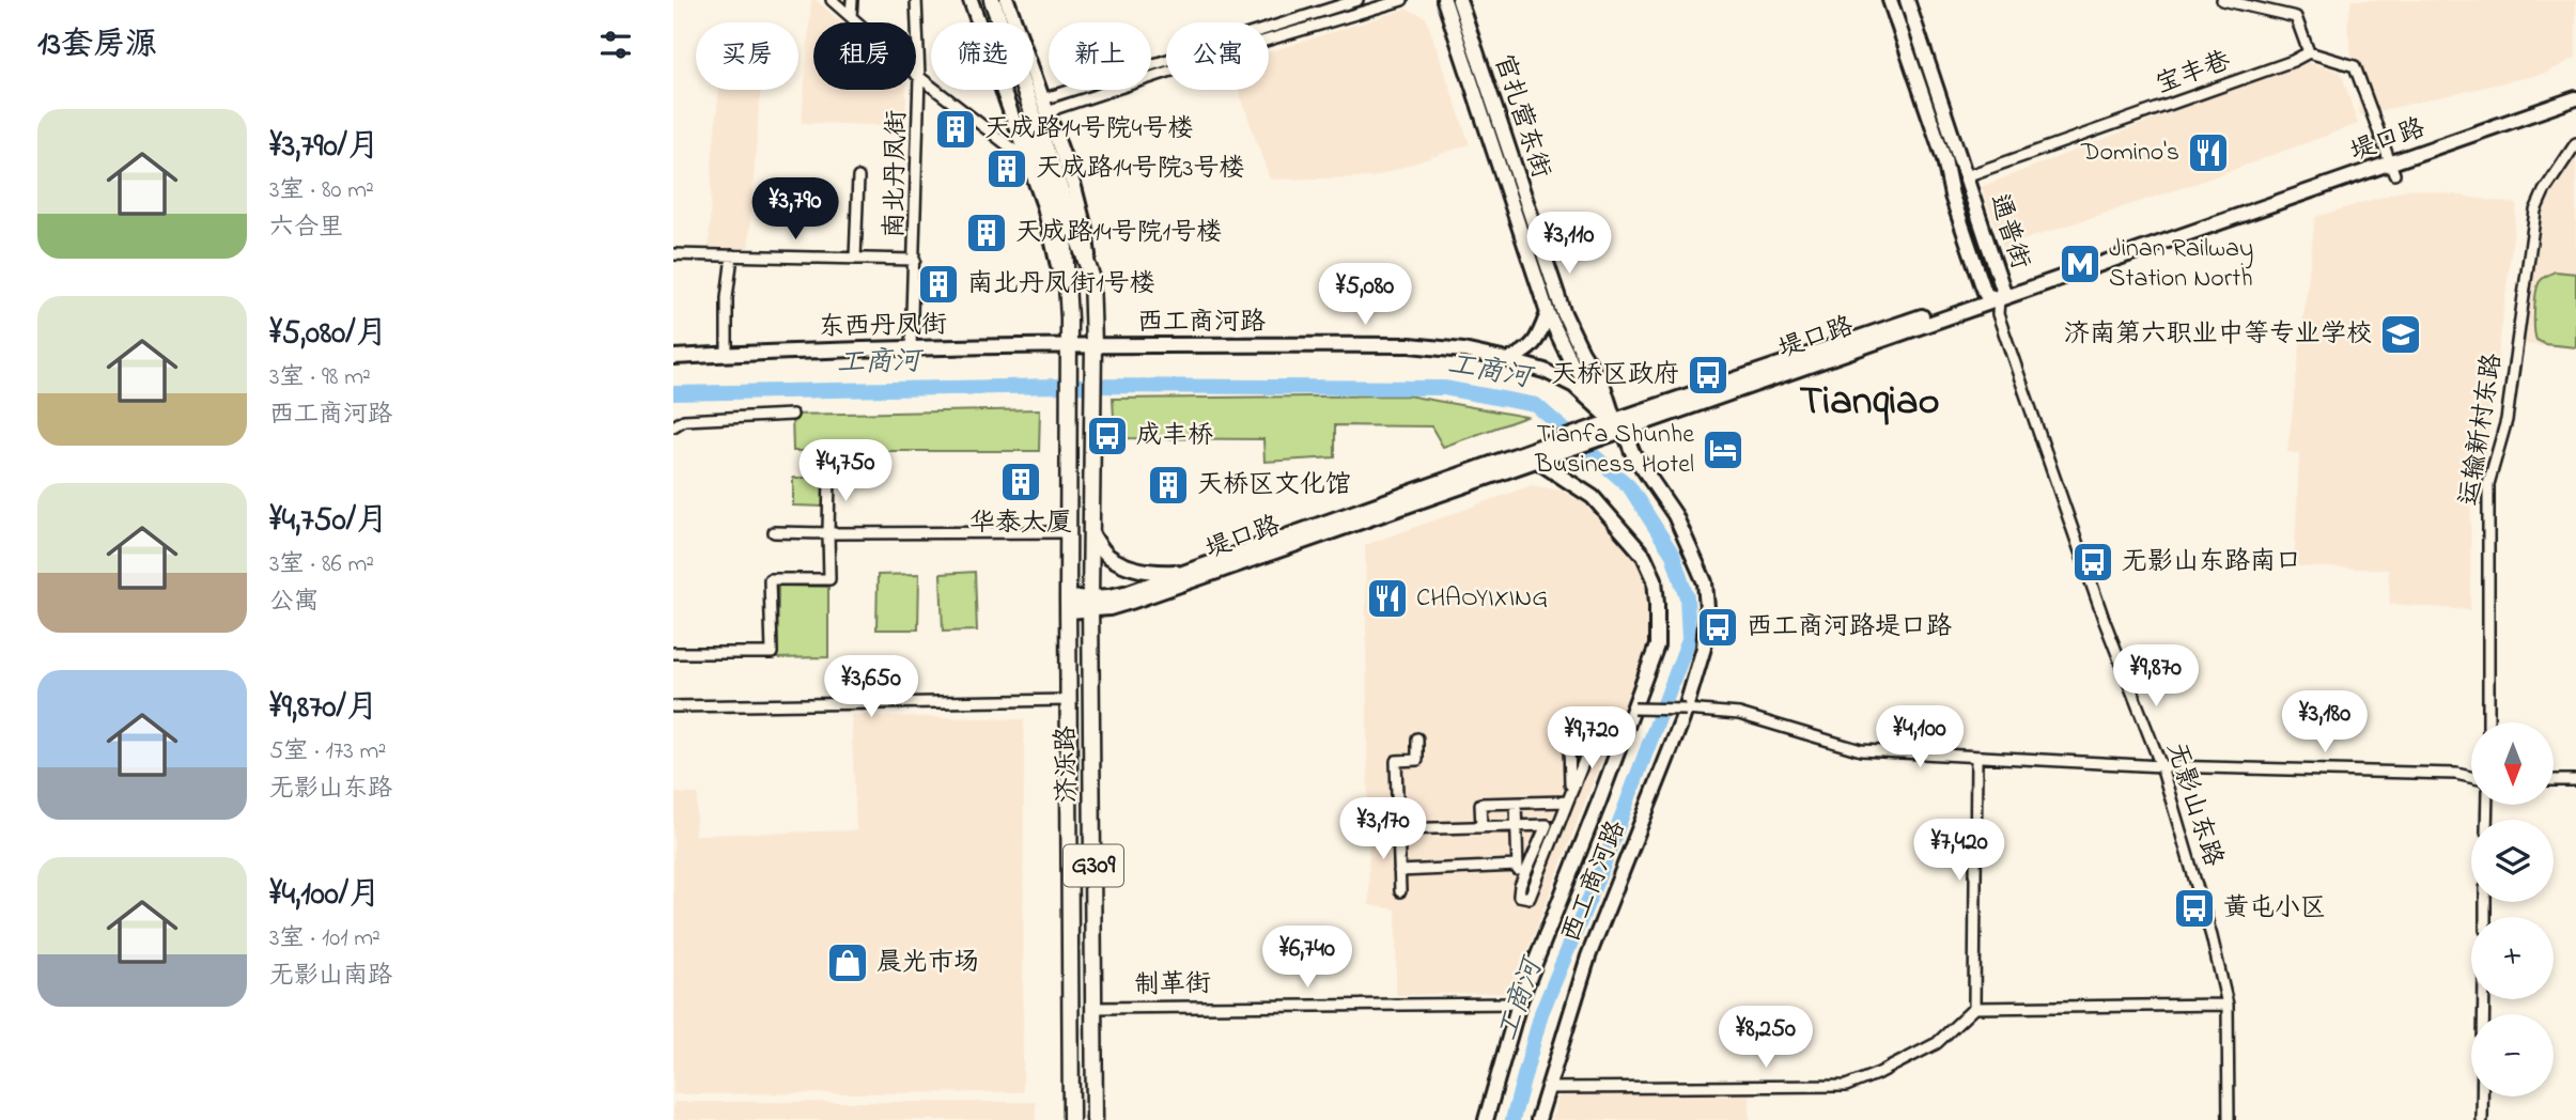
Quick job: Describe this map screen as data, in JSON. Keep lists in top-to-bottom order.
{
  "streets": {
    "highway": ["济泺路", "G309"],
    "main road": [
      "官扎营东街",
      "堤口路",
      "通普街",
      "西工商河路",
      "东西丹凤街"
    ],
    "street": [
      "宝丰巷",
      "南北丹凤街",
      "运输新村东路",
      "无影山东路",
      "制革街"
    ]
  },
  "crossings": [
    ["宝丰巷", "通普街"],
    ["官扎营东街", "堤口路"],
    ["官扎营东街", "西工商河路"],
    ["堤口路", "通普街"],
    ["堤口路", "西工商河路"],
    ["堤口路", "济泺路"],
    ["堤口路", "无影山东路"],
    ["南北丹凤街", "东西丹凤街"],
    ["通普街", "无影山东路"],
    ["西工商河路", "东西丹凤街"],
    ["西工商河路", "济泺路"],
    ["西工商河路", "G309"],
    ["西工商河路", "制革街"],
    ["东西丹凤街", "济泺路"],
    ["东西丹凤街", "G309"],
    ["济泺路", "G309"],
    ["济泺路", "制革街"]
  ],
  "districts": ["Tianqiao"],
  "water": ["工商河"],
  "places": {
    "building": [
      "天成路14号院4号楼",
      "天成路14号院3号楼",
      "天成路14号院1号楼",
      "南北丹凤街1号楼",
      "华泰大厦",
      "天桥区文化馆"
    ],
    "restaurant": ["Domino's", "CHAOYIXING"],
    "metro station": ["Jinan Railway Station North"],
    "school or university": ["济南第六职业中等专业学校"],
    "bus stop": [
      "天桥区政府",
      "成丰桥",
      "无影山东路南口",
      "西工商河路堤口路",
      "黄屯小区"
    ],
    "hotel": ["Tianfa Shunhe Business Hotel"],
    "shop": ["晨光市场"]
  },
  "north": "bottom",
  "page": {
    "heading": "13套房源",
    "chip": [
      "买房",
      "租房",
      "筛选",
      "新上",
      "公寓"
    ],
    "list": [
      {
        "name": "¥3,790/月",
        "note": "3室 · 80 m² · 六合里"
      },
      {
        "name": "¥5,080/月",
        "note": "3室 · 98 m² · 西工商河路"
      },
      {
        "name": "¥4,750/月",
        "note": "3室 · 86 m² · 公寓"
      },
      {
        "name": "¥9,870/月",
        "note": "5室 · 173 m² · 无影山东路"
      },
      {
        "name": "¥4,100/月",
        "note": "3室 · 101 m² · 无影山南路"
      }
    ],
    "price": [
      "¥3,790",
      "¥3,110",
      "¥5,080",
      "¥4,750",
      "¥9,870",
      "¥3,650",
      "¥3,180",
      "¥4,100",
      "¥9,720",
      "¥3,170",
      "¥7,420",
      "¥6,740",
      "¥8,250"
    ],
    "map_buttons": ["+", "−"]
  }
}
